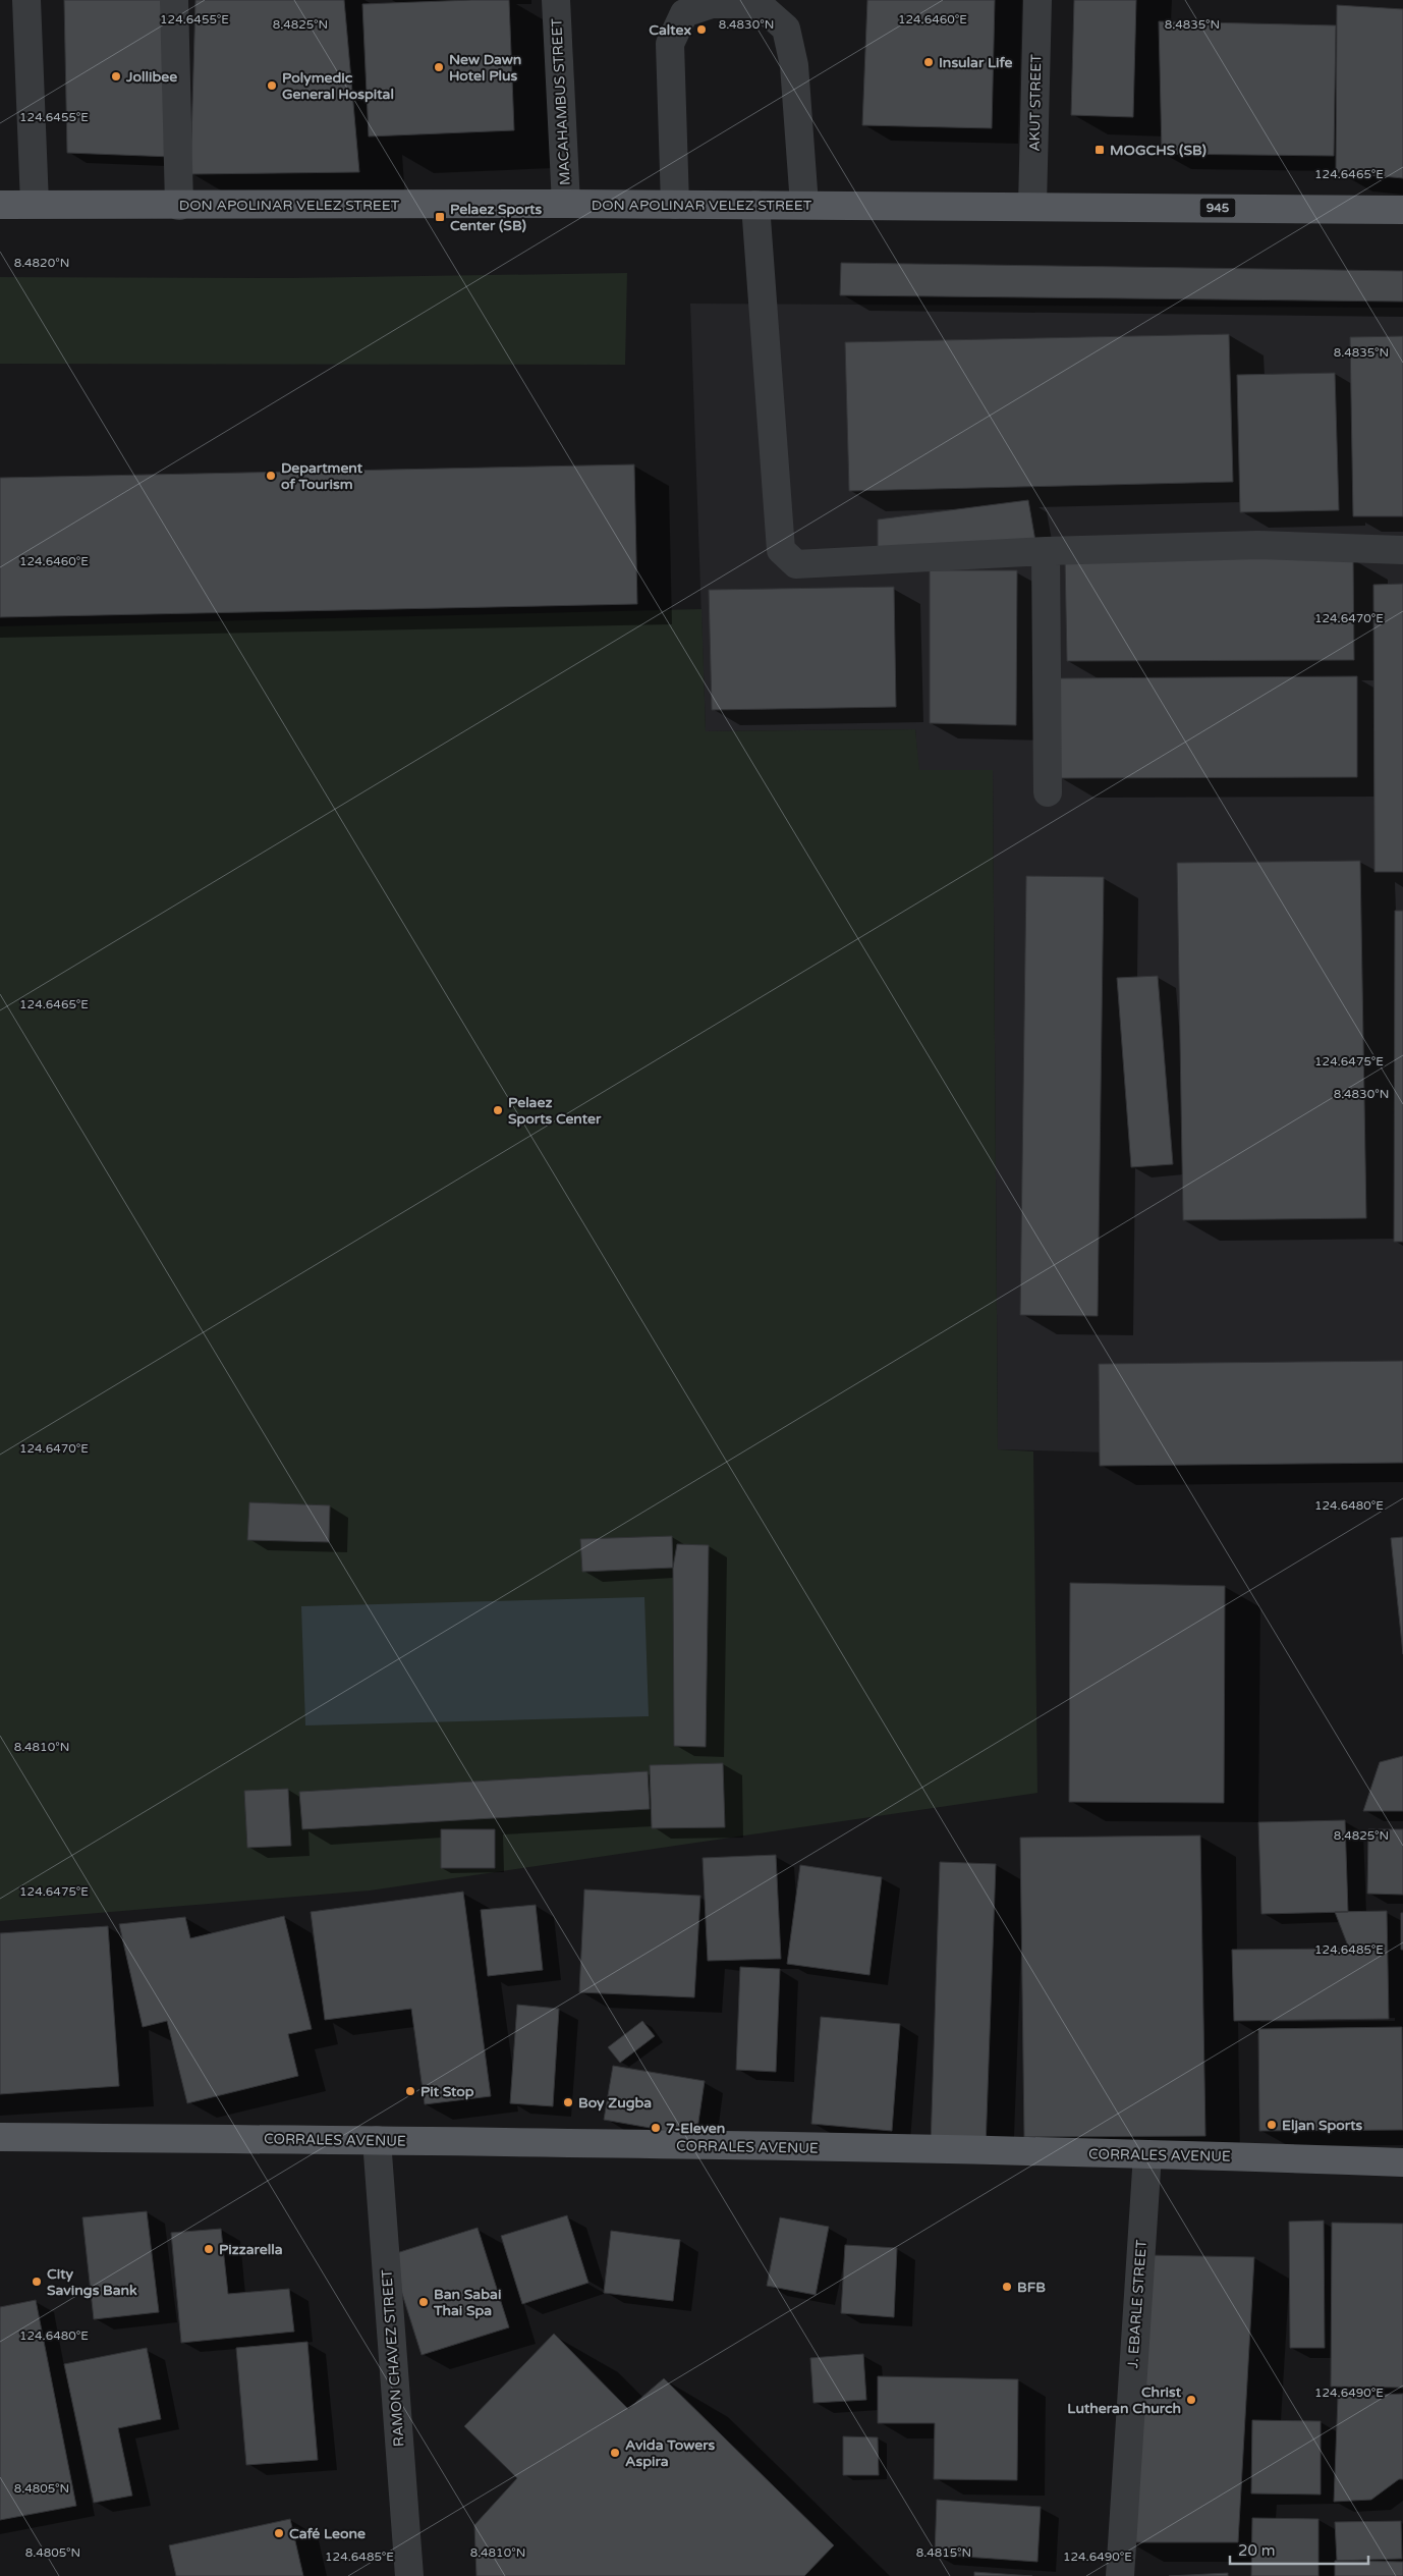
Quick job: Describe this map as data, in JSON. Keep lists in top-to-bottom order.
{
  "streets": {
    "main road": ["DON APOLINAR VELEZ STREET", "945", "CORRALES AVENUE"],
    "street": [
      "MACAHAMBUS STREET",
      "AKUT STREET",
      "J. EBARLE STREET",
      "RAMON CHAVEZ STREET"
    ]
  },
  "crossings": [
    ["MACAHAMBUS STREET", "DON APOLINAR VELEZ STREET"],
    ["AKUT STREET", "DON APOLINAR VELEZ STREET"],
    ["CORRALES AVENUE", "J. EBARLE STREET"],
    ["CORRALES AVENUE", "RAMON CHAVEZ STREET"]
  ],
  "places": {
    "other": [
      "Caltex",
      "Insular Life",
      "New Dawn Hotel Plus",
      "Jollibee",
      "Polymedic General Hospital",
      "Department of Tourism",
      "Pelaez Sports Center",
      "Pit Stop",
      "Boy Zugba",
      "Eljan Sports",
      "7-Eleven",
      "Pizzarella",
      "City Savings Bank",
      "BFB",
      "Ban Sabai Thai Spa",
      "Christ Lutheran Church",
      "Avida Towers Aspira",
      "Café Leone"
    ],
    "transit": ["MOGCHS (SB)", "Pelaez Sports Center (SB)"]
  },
  "scale_bar": "20 m",
  "coordinates": [
    "124.6455°E",
    "124.6460°E",
    "8.4825°N",
    "8.4830°N",
    "8.4835°N",
    "124.6465°E",
    "8.4820°N",
    "124.6470°E",
    "124.6475°E",
    "124.6480°E",
    "8.4810°N",
    "124.6485°E",
    "124.6490°E",
    "8.4805°N",
    "8.4815°N"
  ]
}
